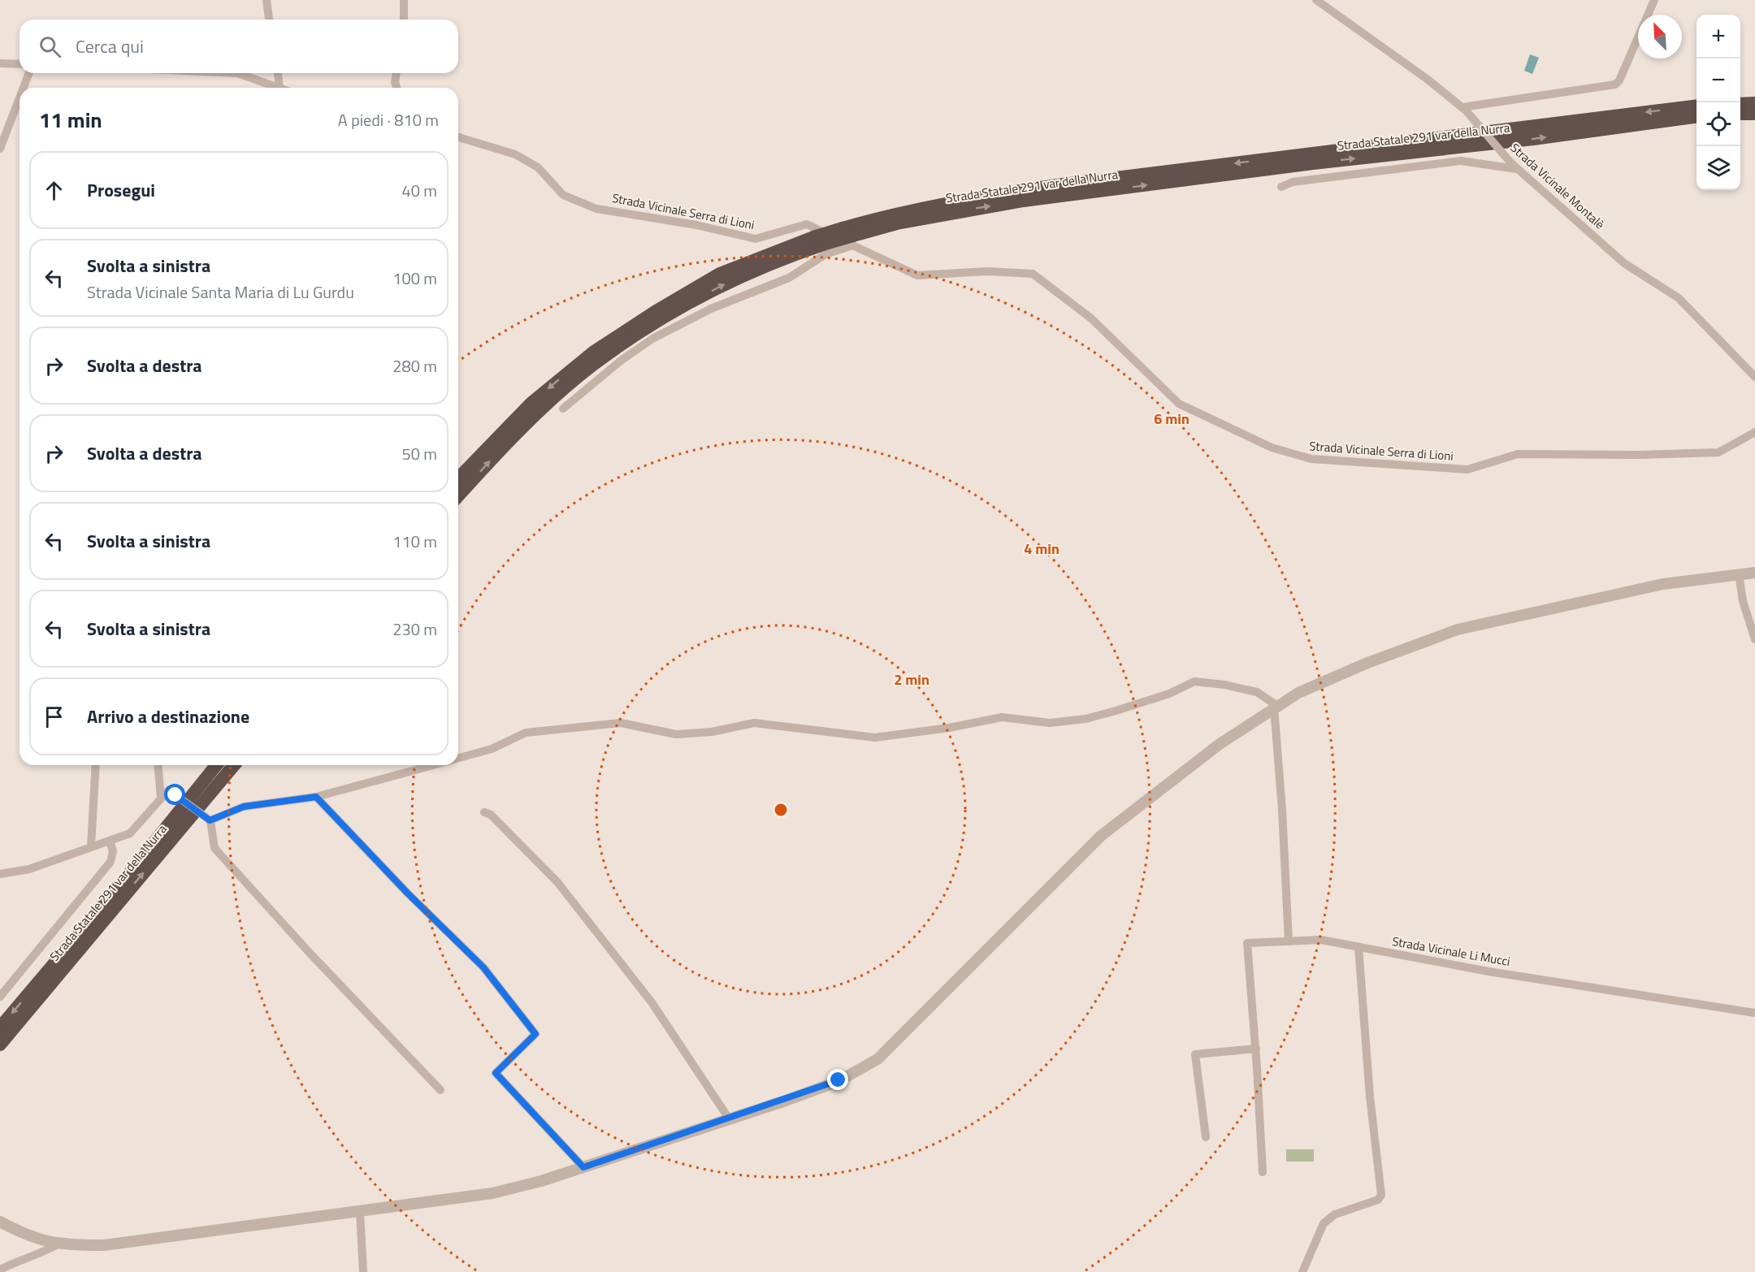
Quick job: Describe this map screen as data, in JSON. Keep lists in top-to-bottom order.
{
  "streets": {
    "highway": ["Strada Statale 291 var della Nurra"],
    "street": ["Strada Vicinale Montalè", "Strada Vicinale Serra di Lioni", "Strada Vicinale Li Mucci"]
  },
  "crossings": [
    ["Strada Statale 291 var della Nurra", "Strada Vicinale Serra di Lioni"]
  ],
  "north": "top left",
  "page": {
    "map_buttons": ["+", "−"],
    "search": "Cerca qui",
    "heading": ["11 min", "A piedi · 810 m"],
    "list": [
      ["Prosegui", "40 m"],
      ["Svolta a sinistra", "Strada Vicinale Santa Maria di Lu Gurdu", "100 m"],
      ["Svolta a destra", "280 m"],
      ["Svolta a destra", "50 m"],
      ["Svolta a sinistra", "110 m"],
      ["Svolta a sinistra", "230 m"],
      "Arrivo a destinazione"
    ]
  },
  "rings": ["6 min", "4 min", "2 min"]
}
